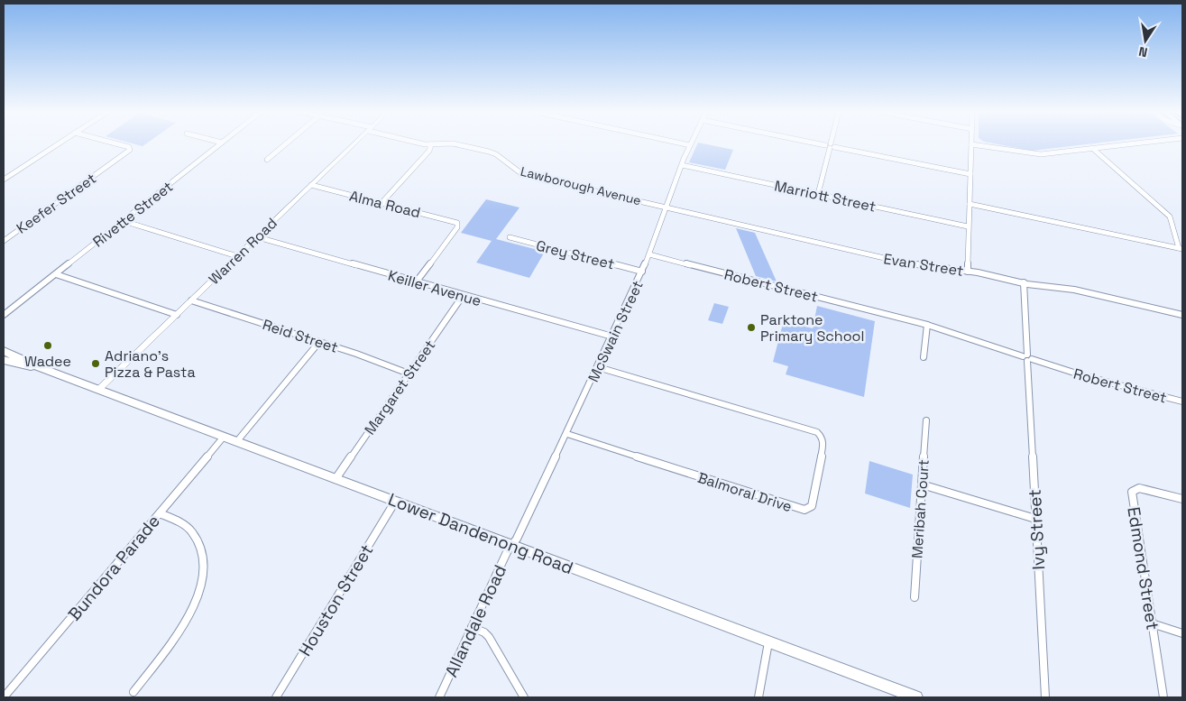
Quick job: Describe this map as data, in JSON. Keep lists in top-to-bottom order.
{
  "streets": {
    "highway": ["Lower Dandenong Road"],
    "street": [
      "Lawborough Avenue",
      "Marriott Street",
      "Keefer Street",
      "Alma Road",
      "Rivette Street",
      "Warren Road",
      "Grey Street",
      "Evan Street",
      "Robert Street",
      "Keiller Avenue",
      "McSwain Street",
      "Reid Street",
      "Margaret Street",
      "Balmoral Drive",
      "Meribah Court",
      "Ivy Street",
      "Bundora Parade",
      "Edmond Street",
      "Houston Street",
      "Allandale Road"
    ]
  },
  "crossings": [
    ["Lawborough Avenue", "Evan Street"],
    ["Lawborough Avenue", "McSwain Street"],
    ["Marriott Street", "McSwain Street"],
    ["Alma Road", "Warren Road"],
    ["Warren Road", "Keiller Avenue"],
    ["Warren Road", "Reid Street"],
    ["Warren Road", "Lower Dandenong Road"],
    ["Grey Street", "McSwain Street"],
    ["Evan Street", "McSwain Street"],
    ["Evan Street", "Ivy Street"],
    ["Robert Street", "McSwain Street"],
    ["Robert Street", "Ivy Street"],
    ["Keiller Avenue", "McSwain Street"],
    ["Keiller Avenue", "Margaret Street"],
    ["McSwain Street", "Balmoral Drive"],
    ["McSwain Street", "Lower Dandenong Road"],
    ["McSwain Street", "Allandale Road"],
    ["Reid Street", "Margaret Street"],
    ["Margaret Street", "Lower Dandenong Road"],
    ["Lower Dandenong Road", "Bundora Parade"],
    ["Lower Dandenong Road", "Houston Street"],
    ["Lower Dandenong Road", "Allandale Road"]
  ],
  "places": ["Parktone Primary School", "Wadee", "Adriano's Pizza & Pasta"],
  "north": "bottom"
}
